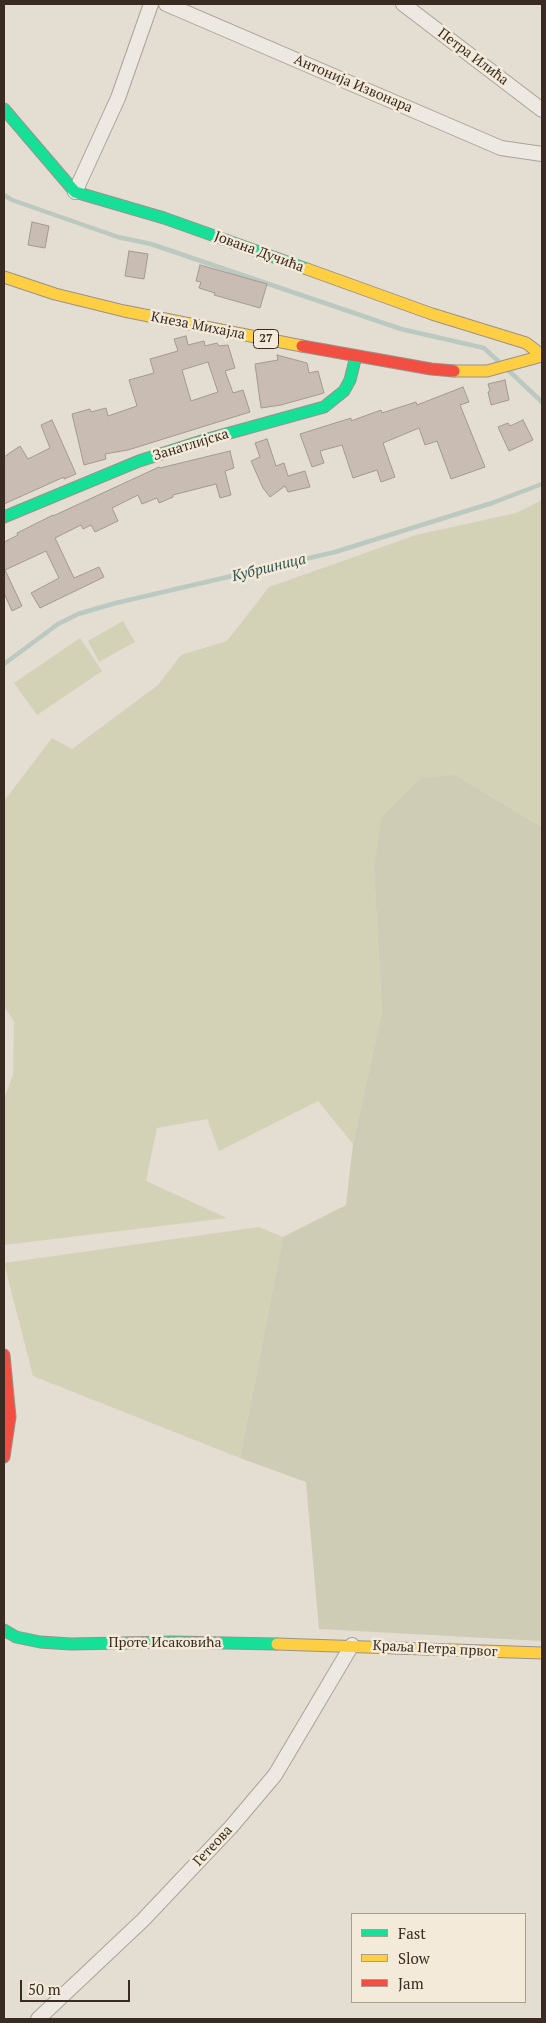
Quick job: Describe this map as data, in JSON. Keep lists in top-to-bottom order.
{
  "streets": {
    "street": [
      "Петра Илића",
      "Антонија Извонара",
      "Јована Дучића",
      "Кнеза Михајла",
      "27",
      "Занатлијска",
      "Проте Исаковића",
      "Краља Петра првог",
      "Гетеова"
    ]
  },
  "crossings": [
    ["Јована Дучића", "Кнеза Михајла"],
    ["Кнеза Михајла", "Занатлијска"],
    ["Проте Исаковића", "Краља Петра првог"],
    ["Краља Петра првог", "Гетеова"]
  ],
  "water": ["Кубршница"],
  "legend": ["Fast", "Slow", "Jam"],
  "scale_bar": "50 m"
}
